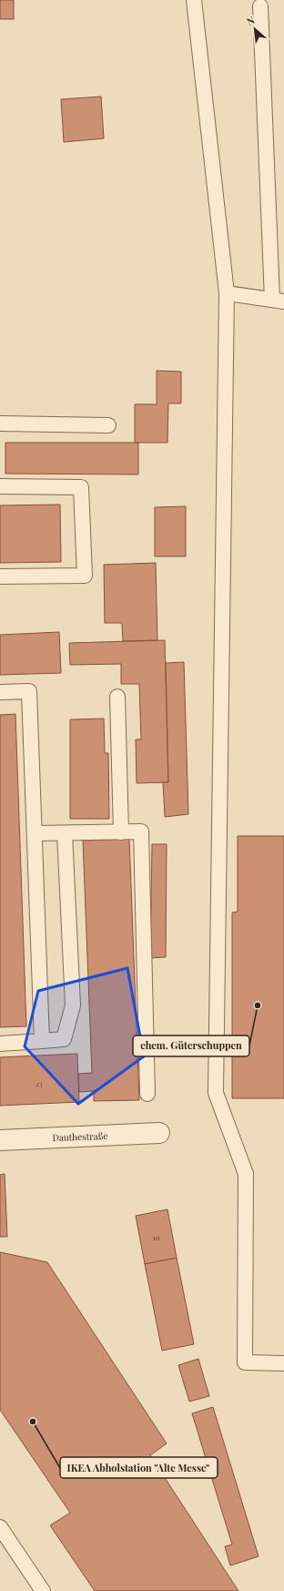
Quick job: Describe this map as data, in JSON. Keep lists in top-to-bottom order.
{
  "streets": {
    "street": ["Dauthestraße"]
  },
  "places": ["ehem. Güterschuppen", "IKEA Abholstation \"Alte Messe\""],
  "house_numbers": ["23", "10"],
  "north": "top left"
}
